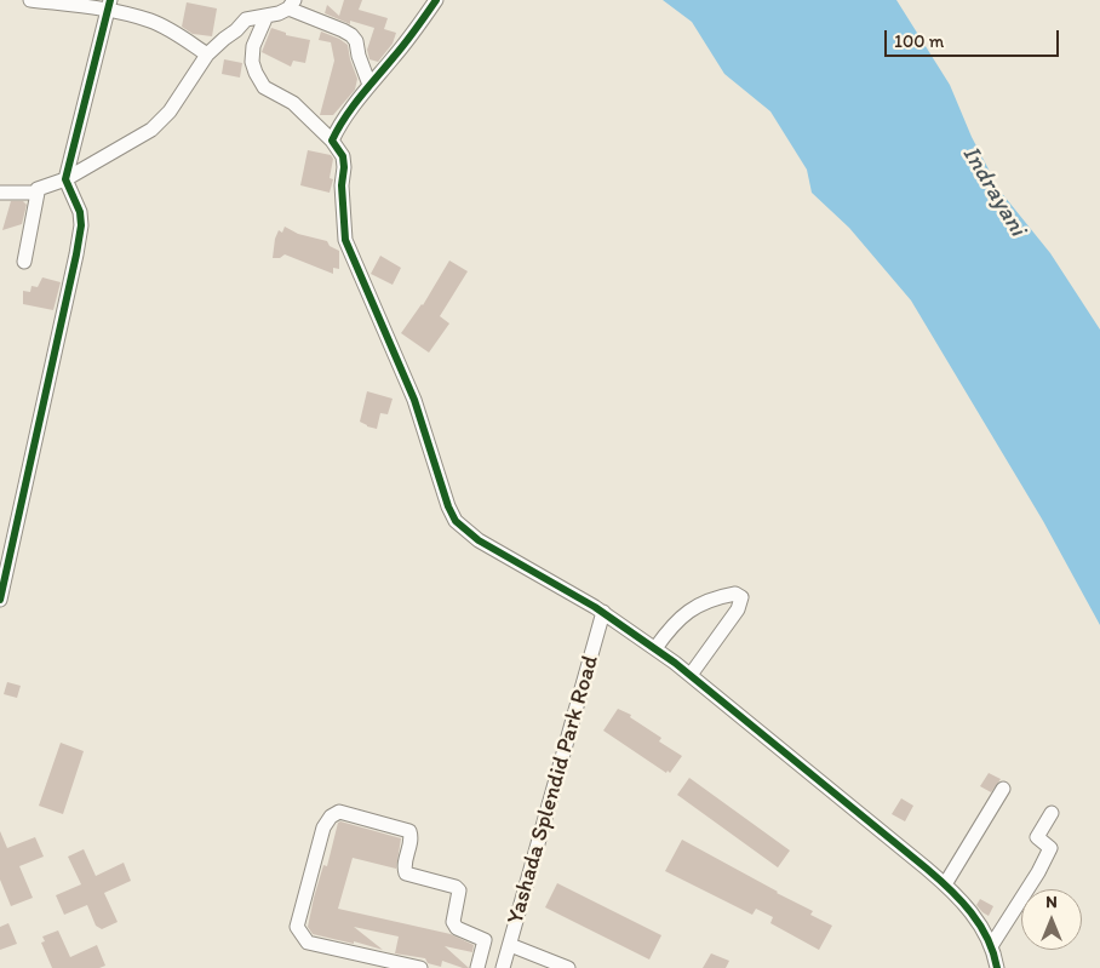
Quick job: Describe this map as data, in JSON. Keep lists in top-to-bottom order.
{
  "streets": {
    "street": ["Yashada Splendid Park Road"]
  },
  "water": ["Indrayani"],
  "scale_bar": "100 m",
  "north": "top"
}
